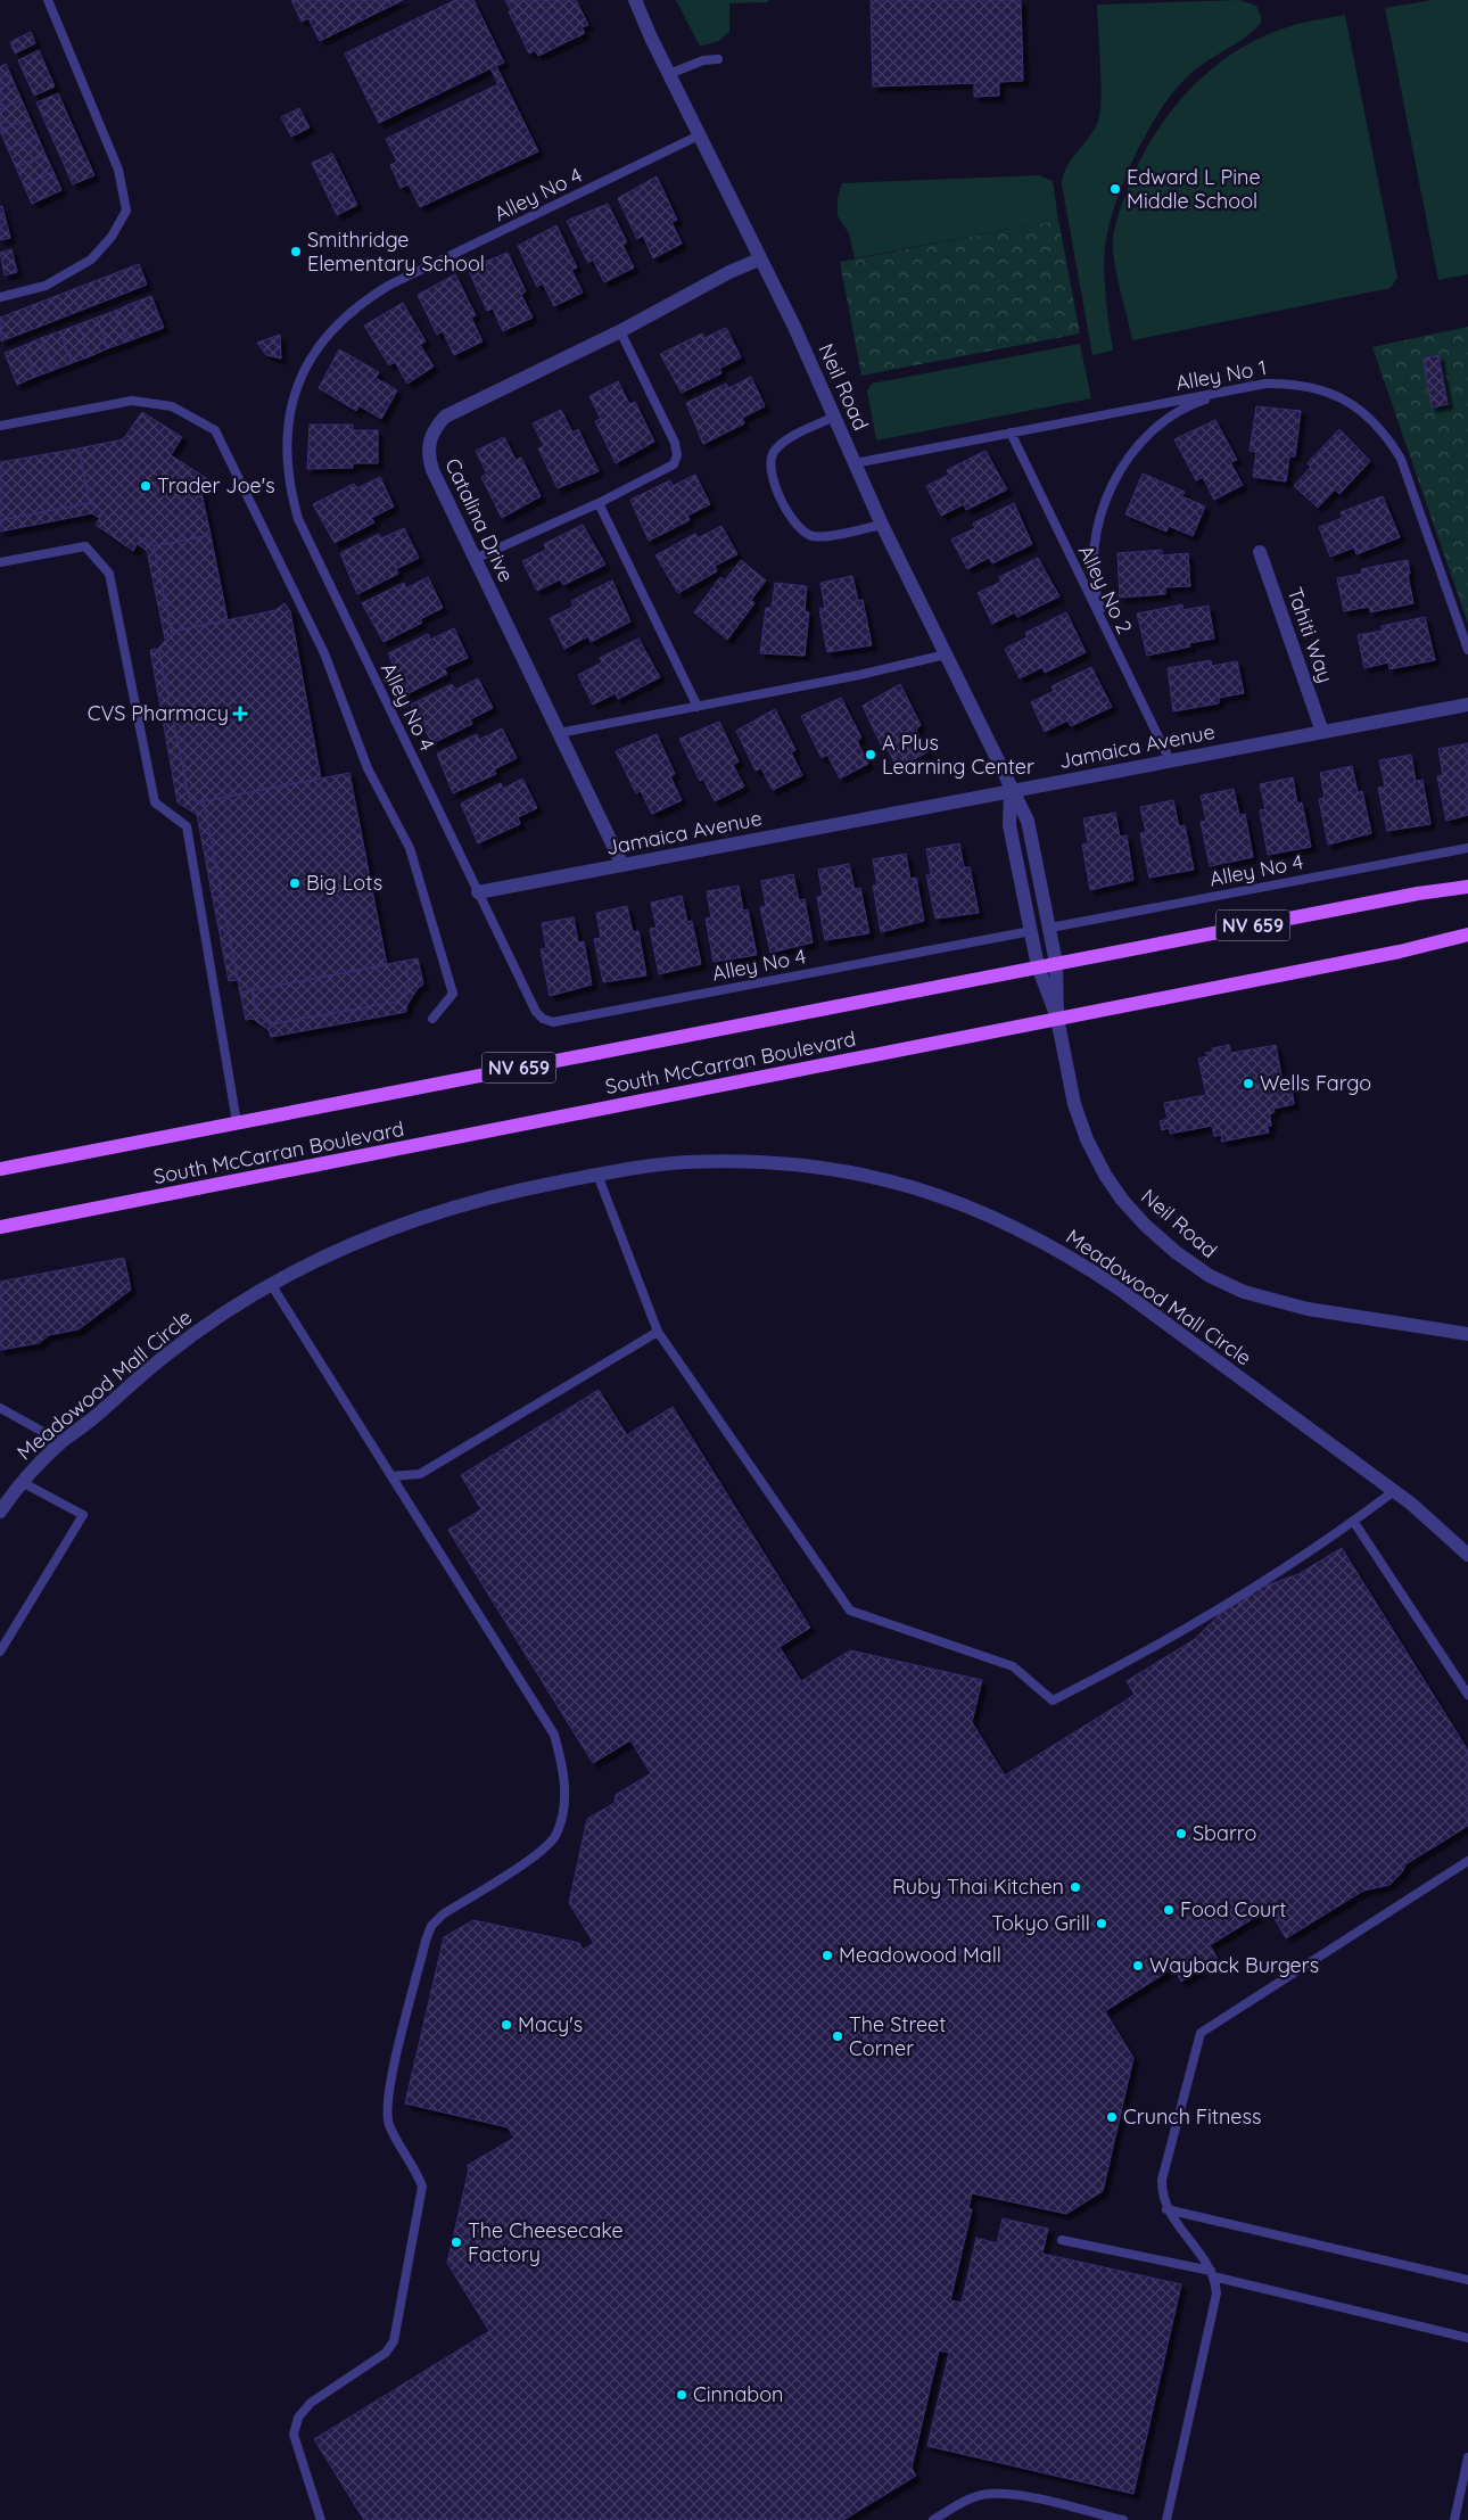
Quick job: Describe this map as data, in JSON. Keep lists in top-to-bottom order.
{
  "streets": {
    "main road": ["NV 659", "South McCarran Boulevard"],
    "street": [
      "Neil Road",
      "Catalina Drive",
      "Tahiti Way",
      "Jamaica Avenue",
      "Meadowood Mall Circle"
    ],
    "lane": ["Alley No 4", "Alley No 1", "Alley No 2"]
  },
  "crossings": [
    ["Alley No 4", "Neil Road"],
    ["Alley No 4", "Jamaica Avenue"],
    ["Alley No 1", "Neil Road"],
    ["Alley No 1", "Alley No 2"],
    ["Neil Road", "Catalina Drive"],
    ["Neil Road", "Jamaica Avenue"],
    ["Neil Road", "South McCarran Boulevard"],
    ["Catalina Drive", "Jamaica Avenue"],
    ["Alley No 2", "Jamaica Avenue"],
    ["Tahiti Way", "Jamaica Avenue"]
  ],
  "places": {
    "other": [
      "Edward L Pine Middle School",
      "Smithridge Elementary School",
      "Trader Joe's",
      "A Plus Learning Center",
      "Big Lots",
      "Wells Fargo",
      "Sbarro",
      "Ruby Thai Kitchen",
      "Food Court",
      "Tokyo Grill",
      "Meadowood Mall",
      "Wayback Burgers",
      "Macy's",
      "The Street Corner",
      "Crunch Fitness",
      "The Cheesecake Factory",
      "Cinnabon"
    ],
    "health": ["CVS Pharmacy"]
  }
}
